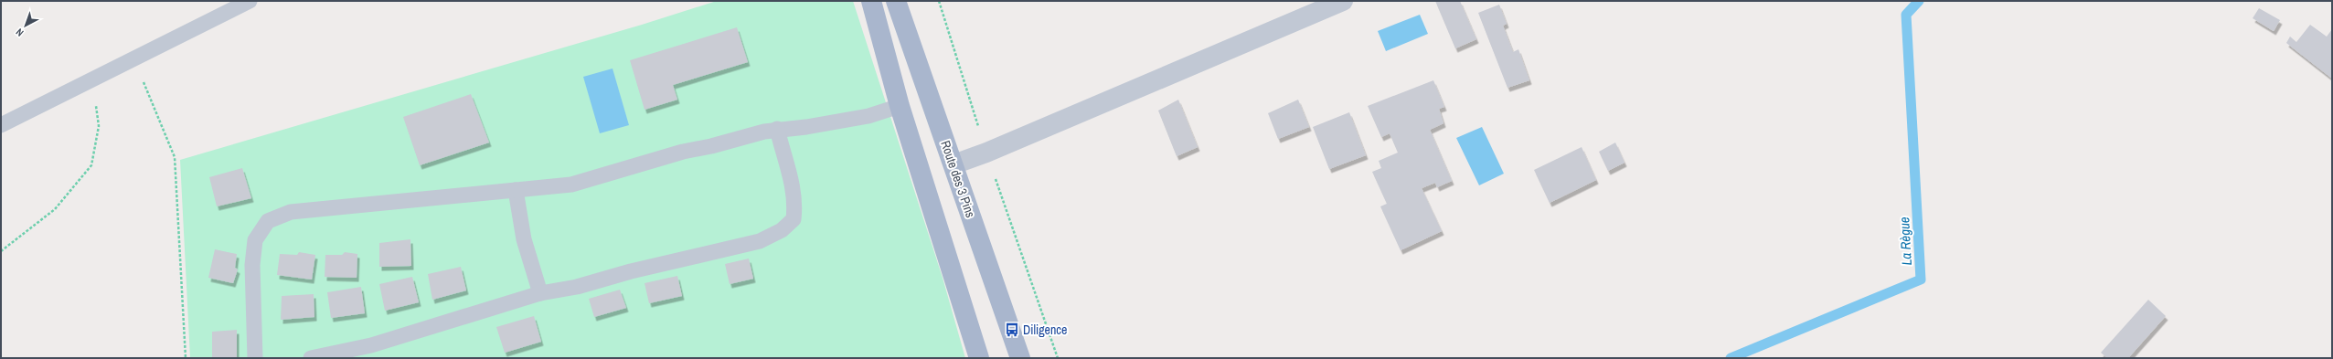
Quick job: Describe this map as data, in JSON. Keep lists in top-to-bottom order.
{
  "streets": {
    "main road": ["Route des 3 Pins"]
  },
  "water": ["La Règue"],
  "places": {
    "bus stop": ["Diligence"]
  },
  "north": "bottom left"
}
